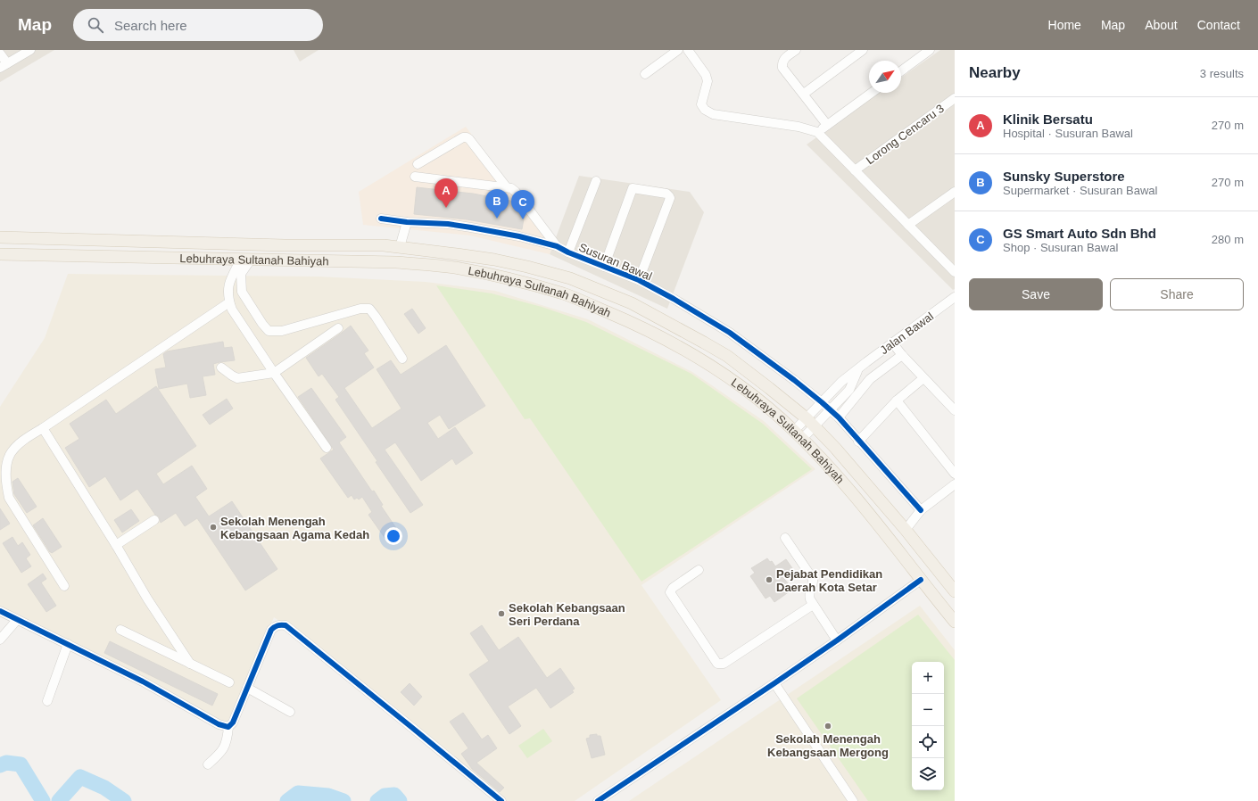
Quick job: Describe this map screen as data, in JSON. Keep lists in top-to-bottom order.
{
  "streets": {
    "main road": ["Lebuhraya Sultanah Bahiyah"],
    "street": ["Lorong Cencaru 3", "Susuran Bawal", "Jalan Bawal"]
  },
  "crossings": [
    ["Lebuhraya Sultanah Bahiyah", "Jalan Bawal"],
    ["Susuran Bawal", "Jalan Bawal"]
  ],
  "places": [
    "Sekolah Menengah Kebangsaan Agama Kedah",
    "Pejabat Pendidikan Daerah Kota Setar",
    "Sekolah Kebangsaan Seri Perdana",
    "Sekolah Menengah Kebangsaan Mergong"
  ],
  "north": "top right",
  "page": {
    "header": "Map",
    "search": "Search here",
    "nav": [
      "Home",
      "Map",
      "About",
      "Contact"
    ],
    "heading": ["Nearby", "3 results"],
    "list": [
      {
        "mark": "A",
        "name": "Klinik Bersatu",
        "note": "Hospital · Susuran Bawal",
        "value": "270 m"
      },
      {
        "mark": "B",
        "name": "Sunsky Superstore",
        "note": "Supermarket · Susuran Bawal",
        "value": "270 m"
      },
      {
        "mark": "C",
        "name": "GS Smart Auto Sdn Bhd",
        "note": "Shop · Susuran Bawal",
        "value": "280 m"
      }
    ],
    "pins": ["A", "B", "C"],
    "buttons": ["Save", "Share"],
    "map_buttons": ["+", "−"]
  }
}
